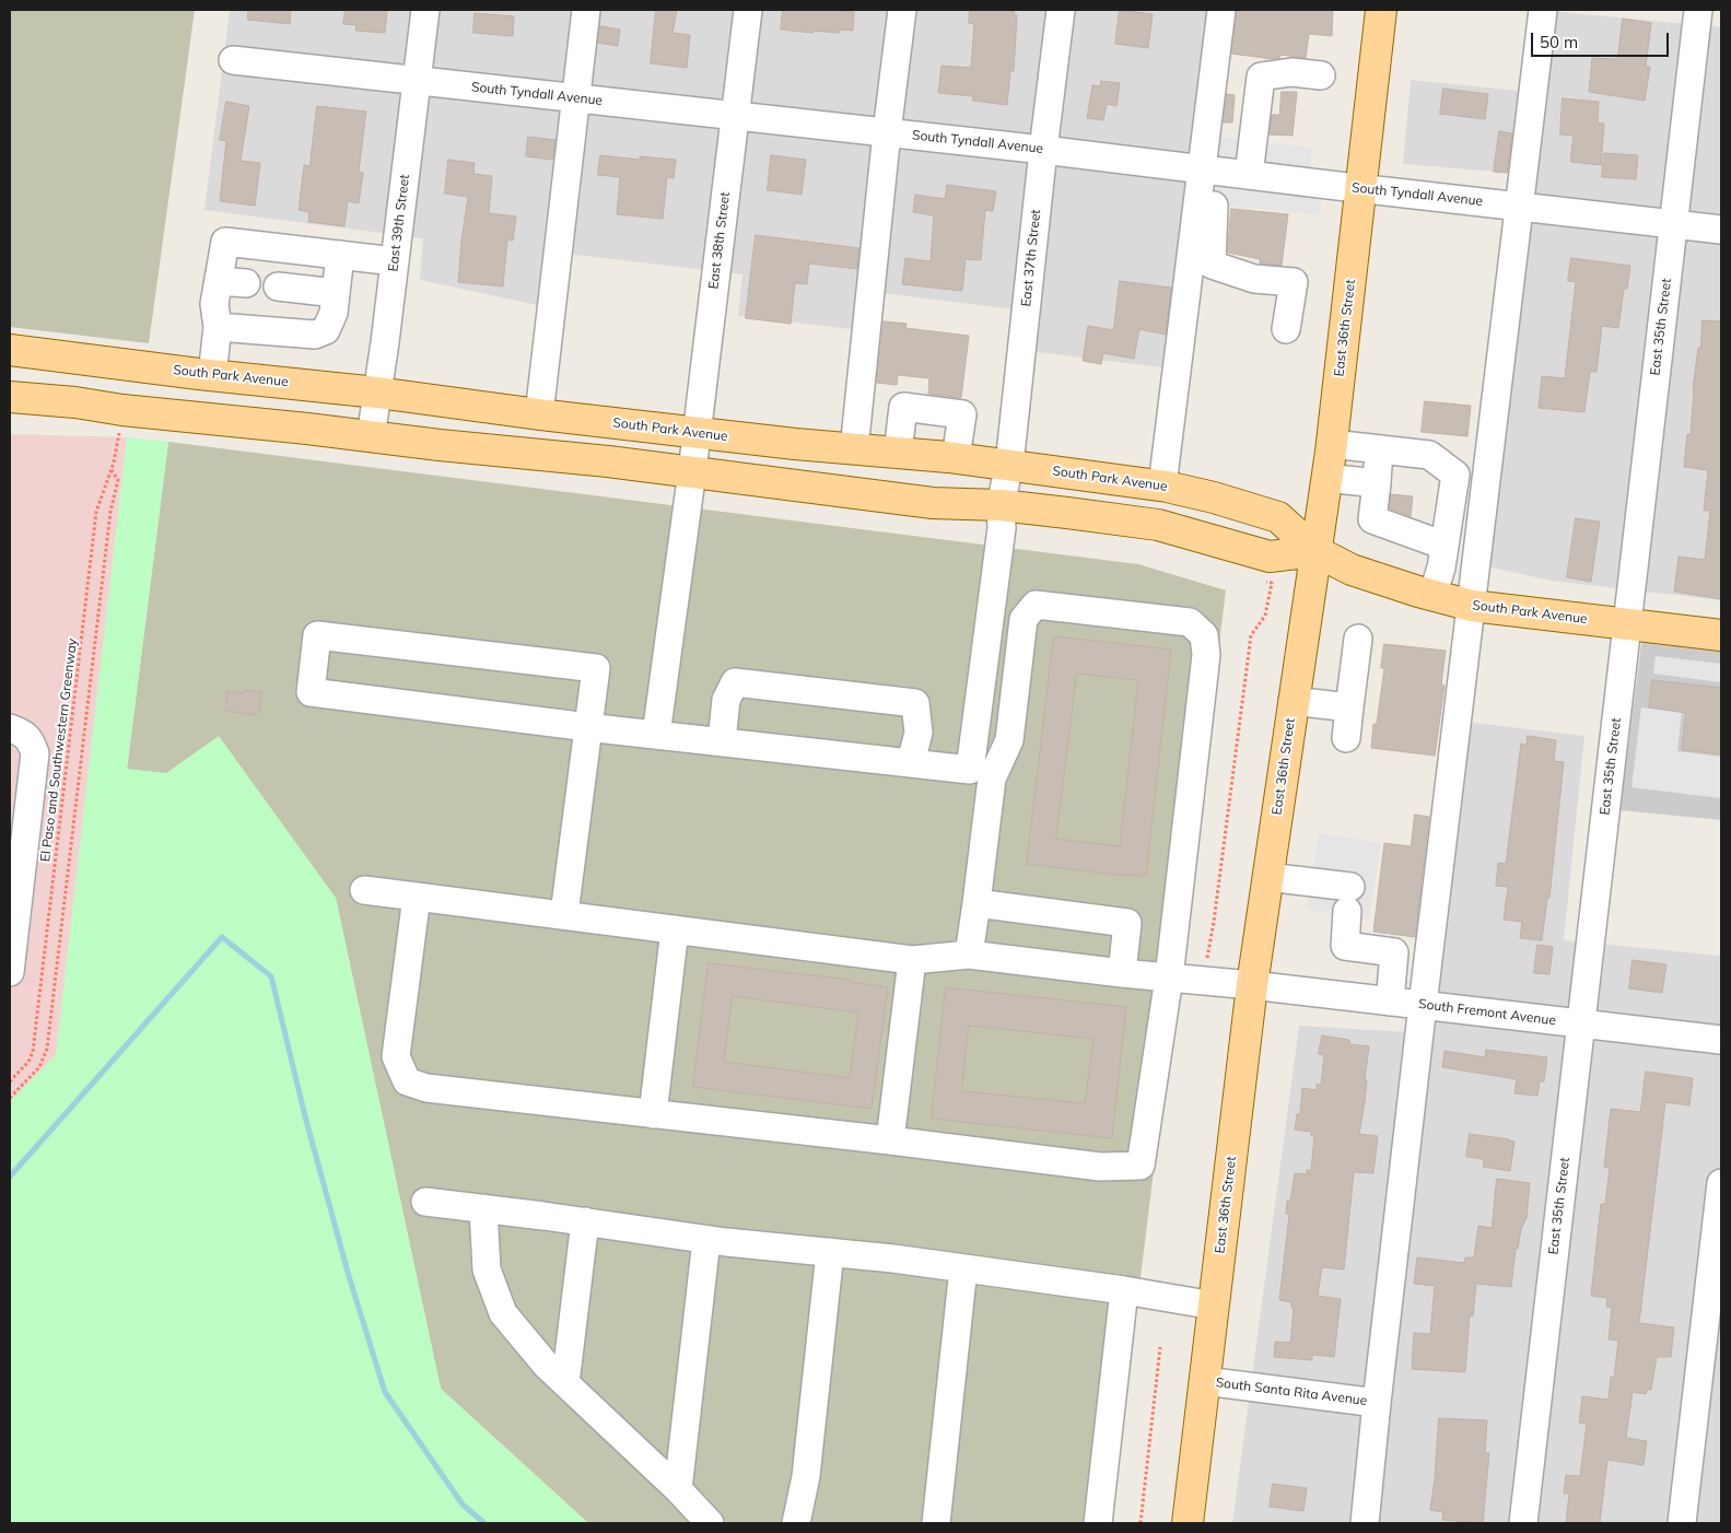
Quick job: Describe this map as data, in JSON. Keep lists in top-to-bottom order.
{
  "streets": {
    "main road": ["East 36th Street", "South Park Avenue"],
    "street": [
      "South Tyndall Avenue",
      "East 39th Street",
      "East 38th Street",
      "East 37th Street",
      "East 35th Street",
      "South Fremont Avenue",
      "South Santa Rita Avenue"
    ],
    "path": ["El Paso and Southwestern Greenway"]
  },
  "crossings": [
    ["South Tyndall Avenue", "East 39th Street"],
    ["South Tyndall Avenue", "East 38th Street"],
    ["South Tyndall Avenue", "East 37th Street"],
    ["South Tyndall Avenue", "East 35th Street"],
    ["South Tyndall Avenue", "East 36th Street"],
    ["East 39th Street", "South Park Avenue"],
    ["East 38th Street", "South Park Avenue"],
    ["East 37th Street", "South Park Avenue"],
    ["East 37th Street", "South Fremont Avenue"],
    ["East 35th Street", "South Park Avenue"],
    ["East 35th Street", "South Fremont Avenue"],
    ["East 36th Street", "South Park Avenue"],
    ["East 36th Street", "South Fremont Avenue"],
    ["East 36th Street", "South Santa Rita Avenue"]
  ],
  "scale_bar": "50 m"
}
